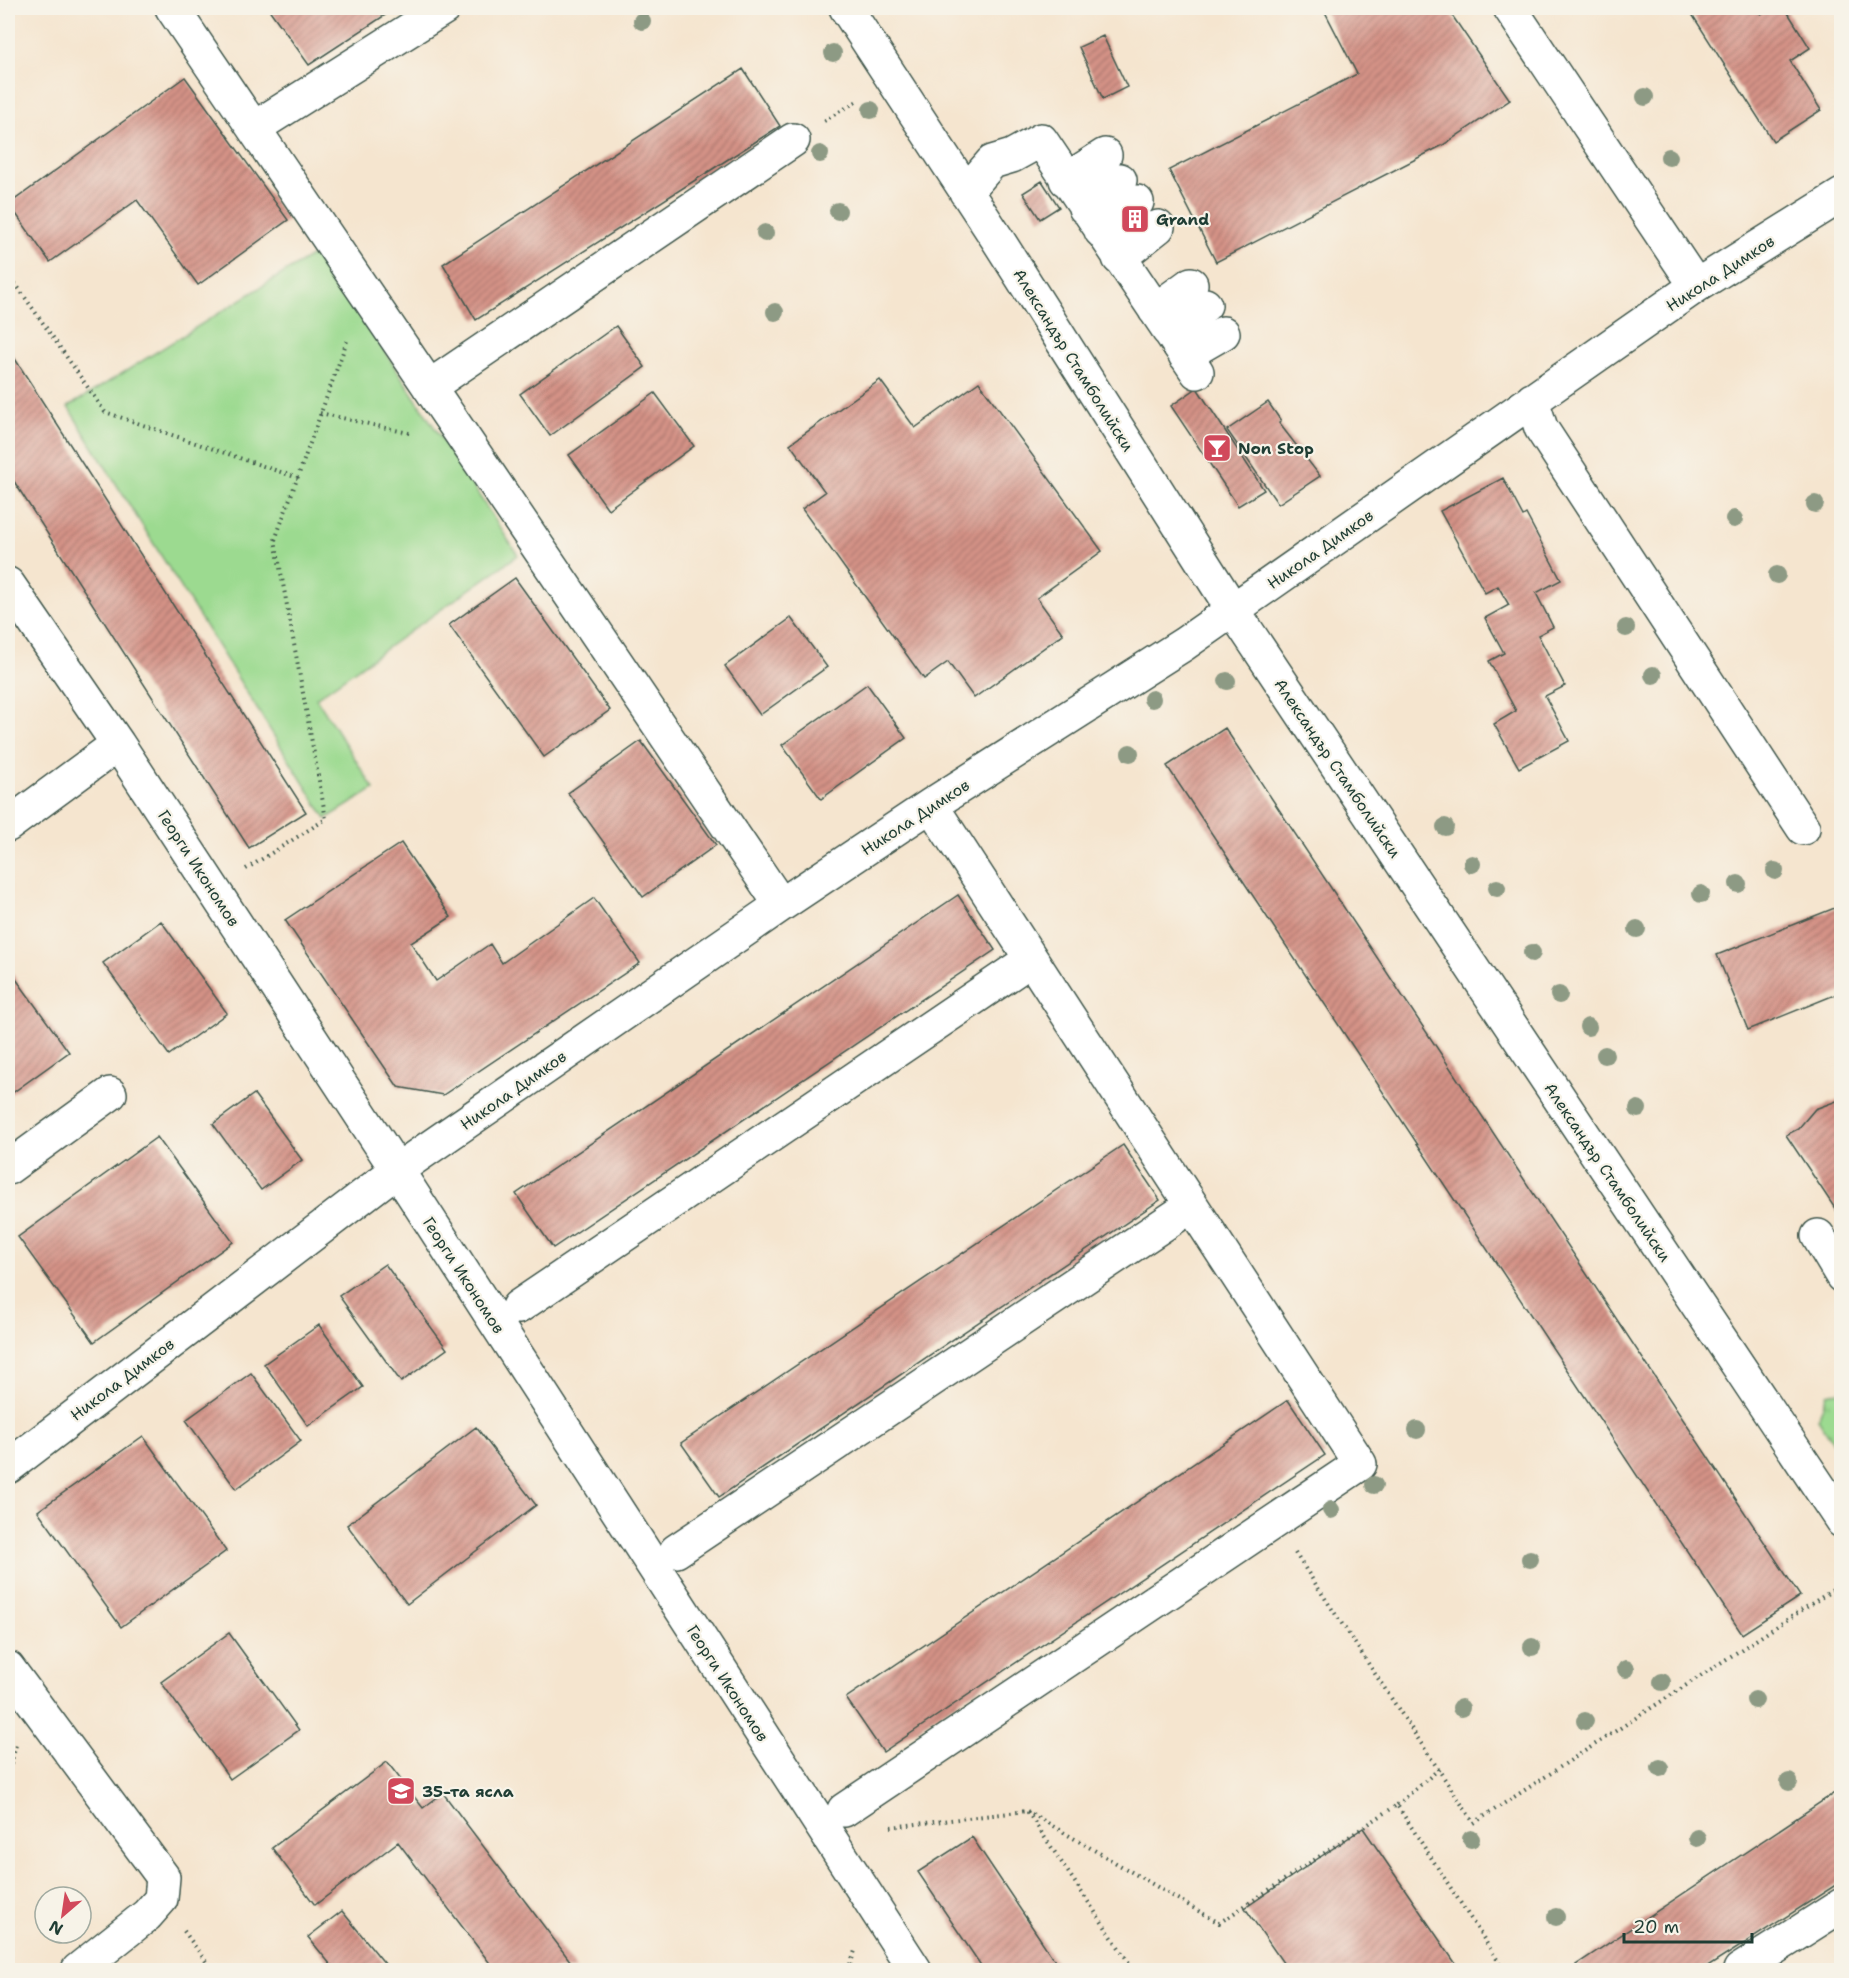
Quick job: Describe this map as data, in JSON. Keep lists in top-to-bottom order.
{
  "streets": {
    "street": ["Никола Димков", "Александър Стамболийски", "Георги Икономов"]
  },
  "crossings": [
    ["Никола Димков", "Александър Стамболийски"],
    ["Никола Димков", "Георги Икономов"]
  ],
  "places": {
    "building": ["Grand"],
    "bar": ["Non Stop"],
    "school or university": ["35-та ясла"]
  },
  "scale_bar": "20 m",
  "north": "bottom left"
}
